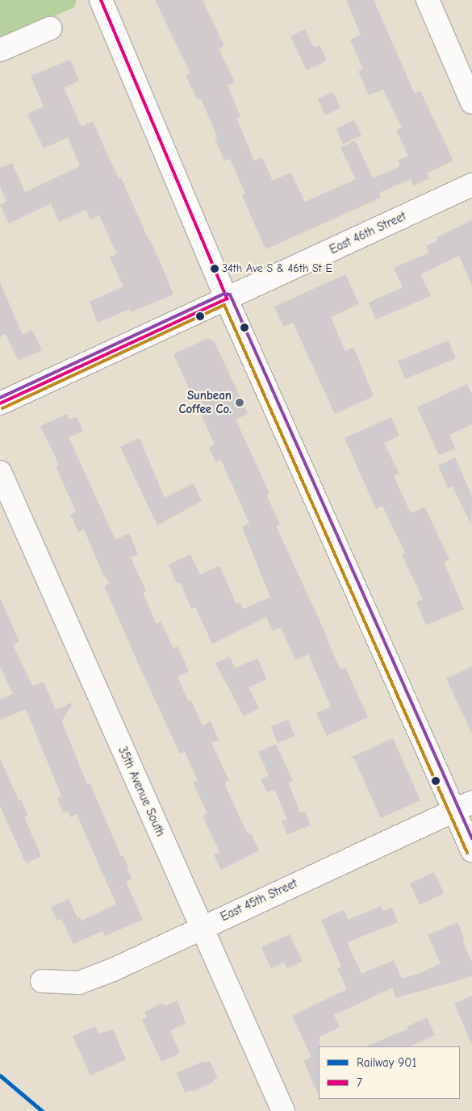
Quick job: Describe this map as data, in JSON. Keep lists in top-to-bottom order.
{
  "streets": {
    "street": ["East 46th Street", "35th Avenue South", "East 45th Street"]
  },
  "crossings": [
    ["35th Avenue South", "East 45th Street"]
  ],
  "places": ["34th Ave S & 46th St E", "Sunbean Coffee Co."],
  "lines": ["transit line 7", "rail line 901"],
  "legend": ["Railway 901", "7"]
}
